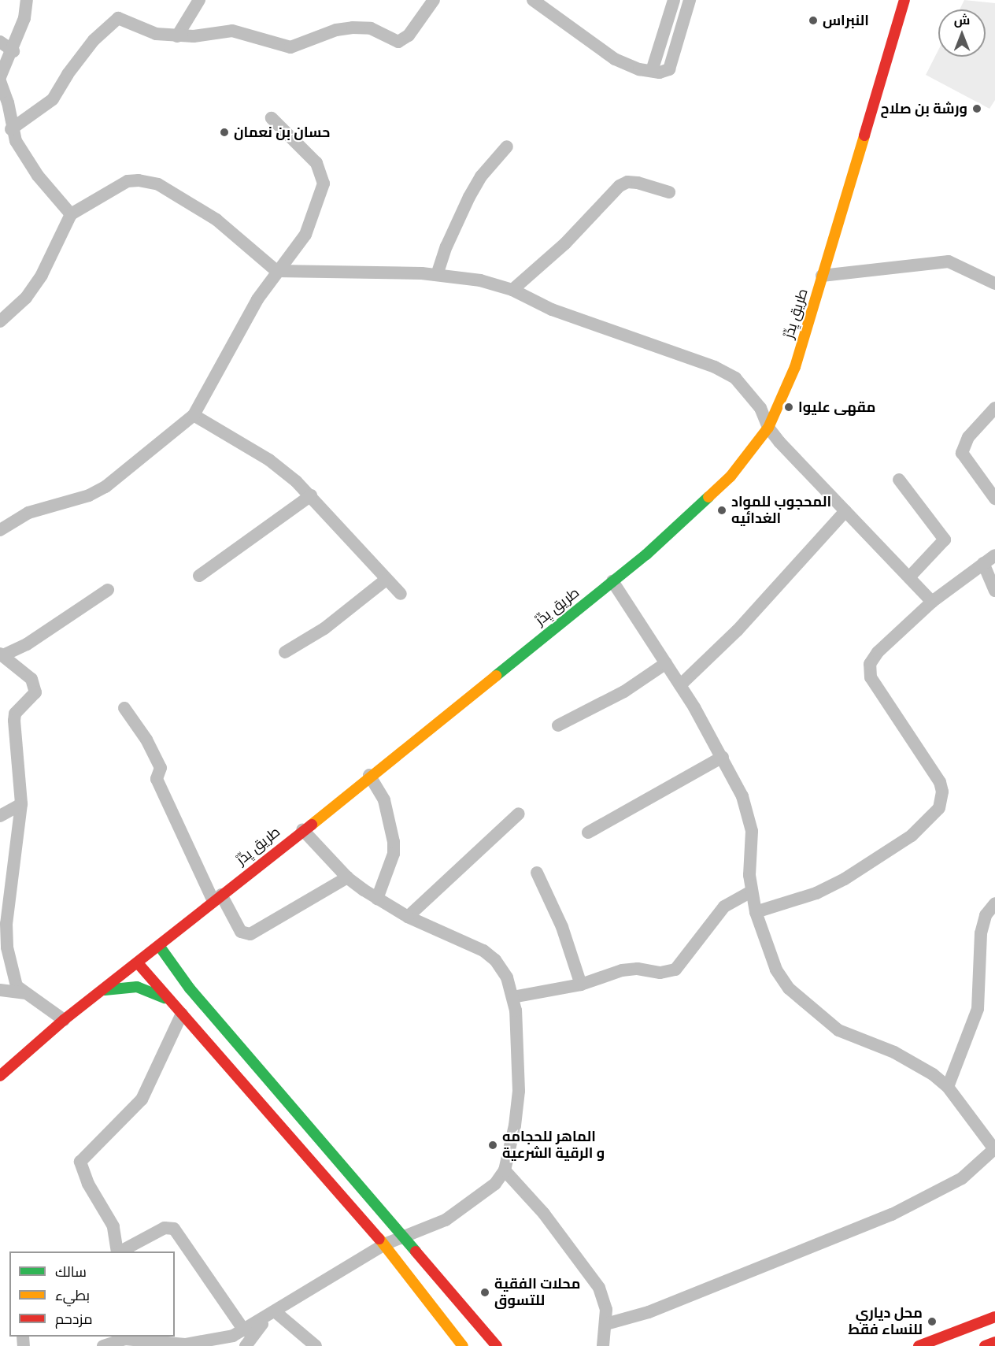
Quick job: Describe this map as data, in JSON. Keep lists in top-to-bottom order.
{
  "streets": {
    "street": ["طريق يِدِّرْ"]
  },
  "places": [
    "النبراس",
    "ورشة بن صلاح",
    "حسان بن نعمان",
    "مقهى عليوا",
    "المحجوب للمواد الغدائيه",
    "الماهر للحجامه و الرقية الشرعية",
    "محلات الفقية للتسوق",
    "محل دياري للنساء فقط"
  ],
  "legend": ["سالك", "بطيء", "مزدحم"],
  "north": "top"
}
